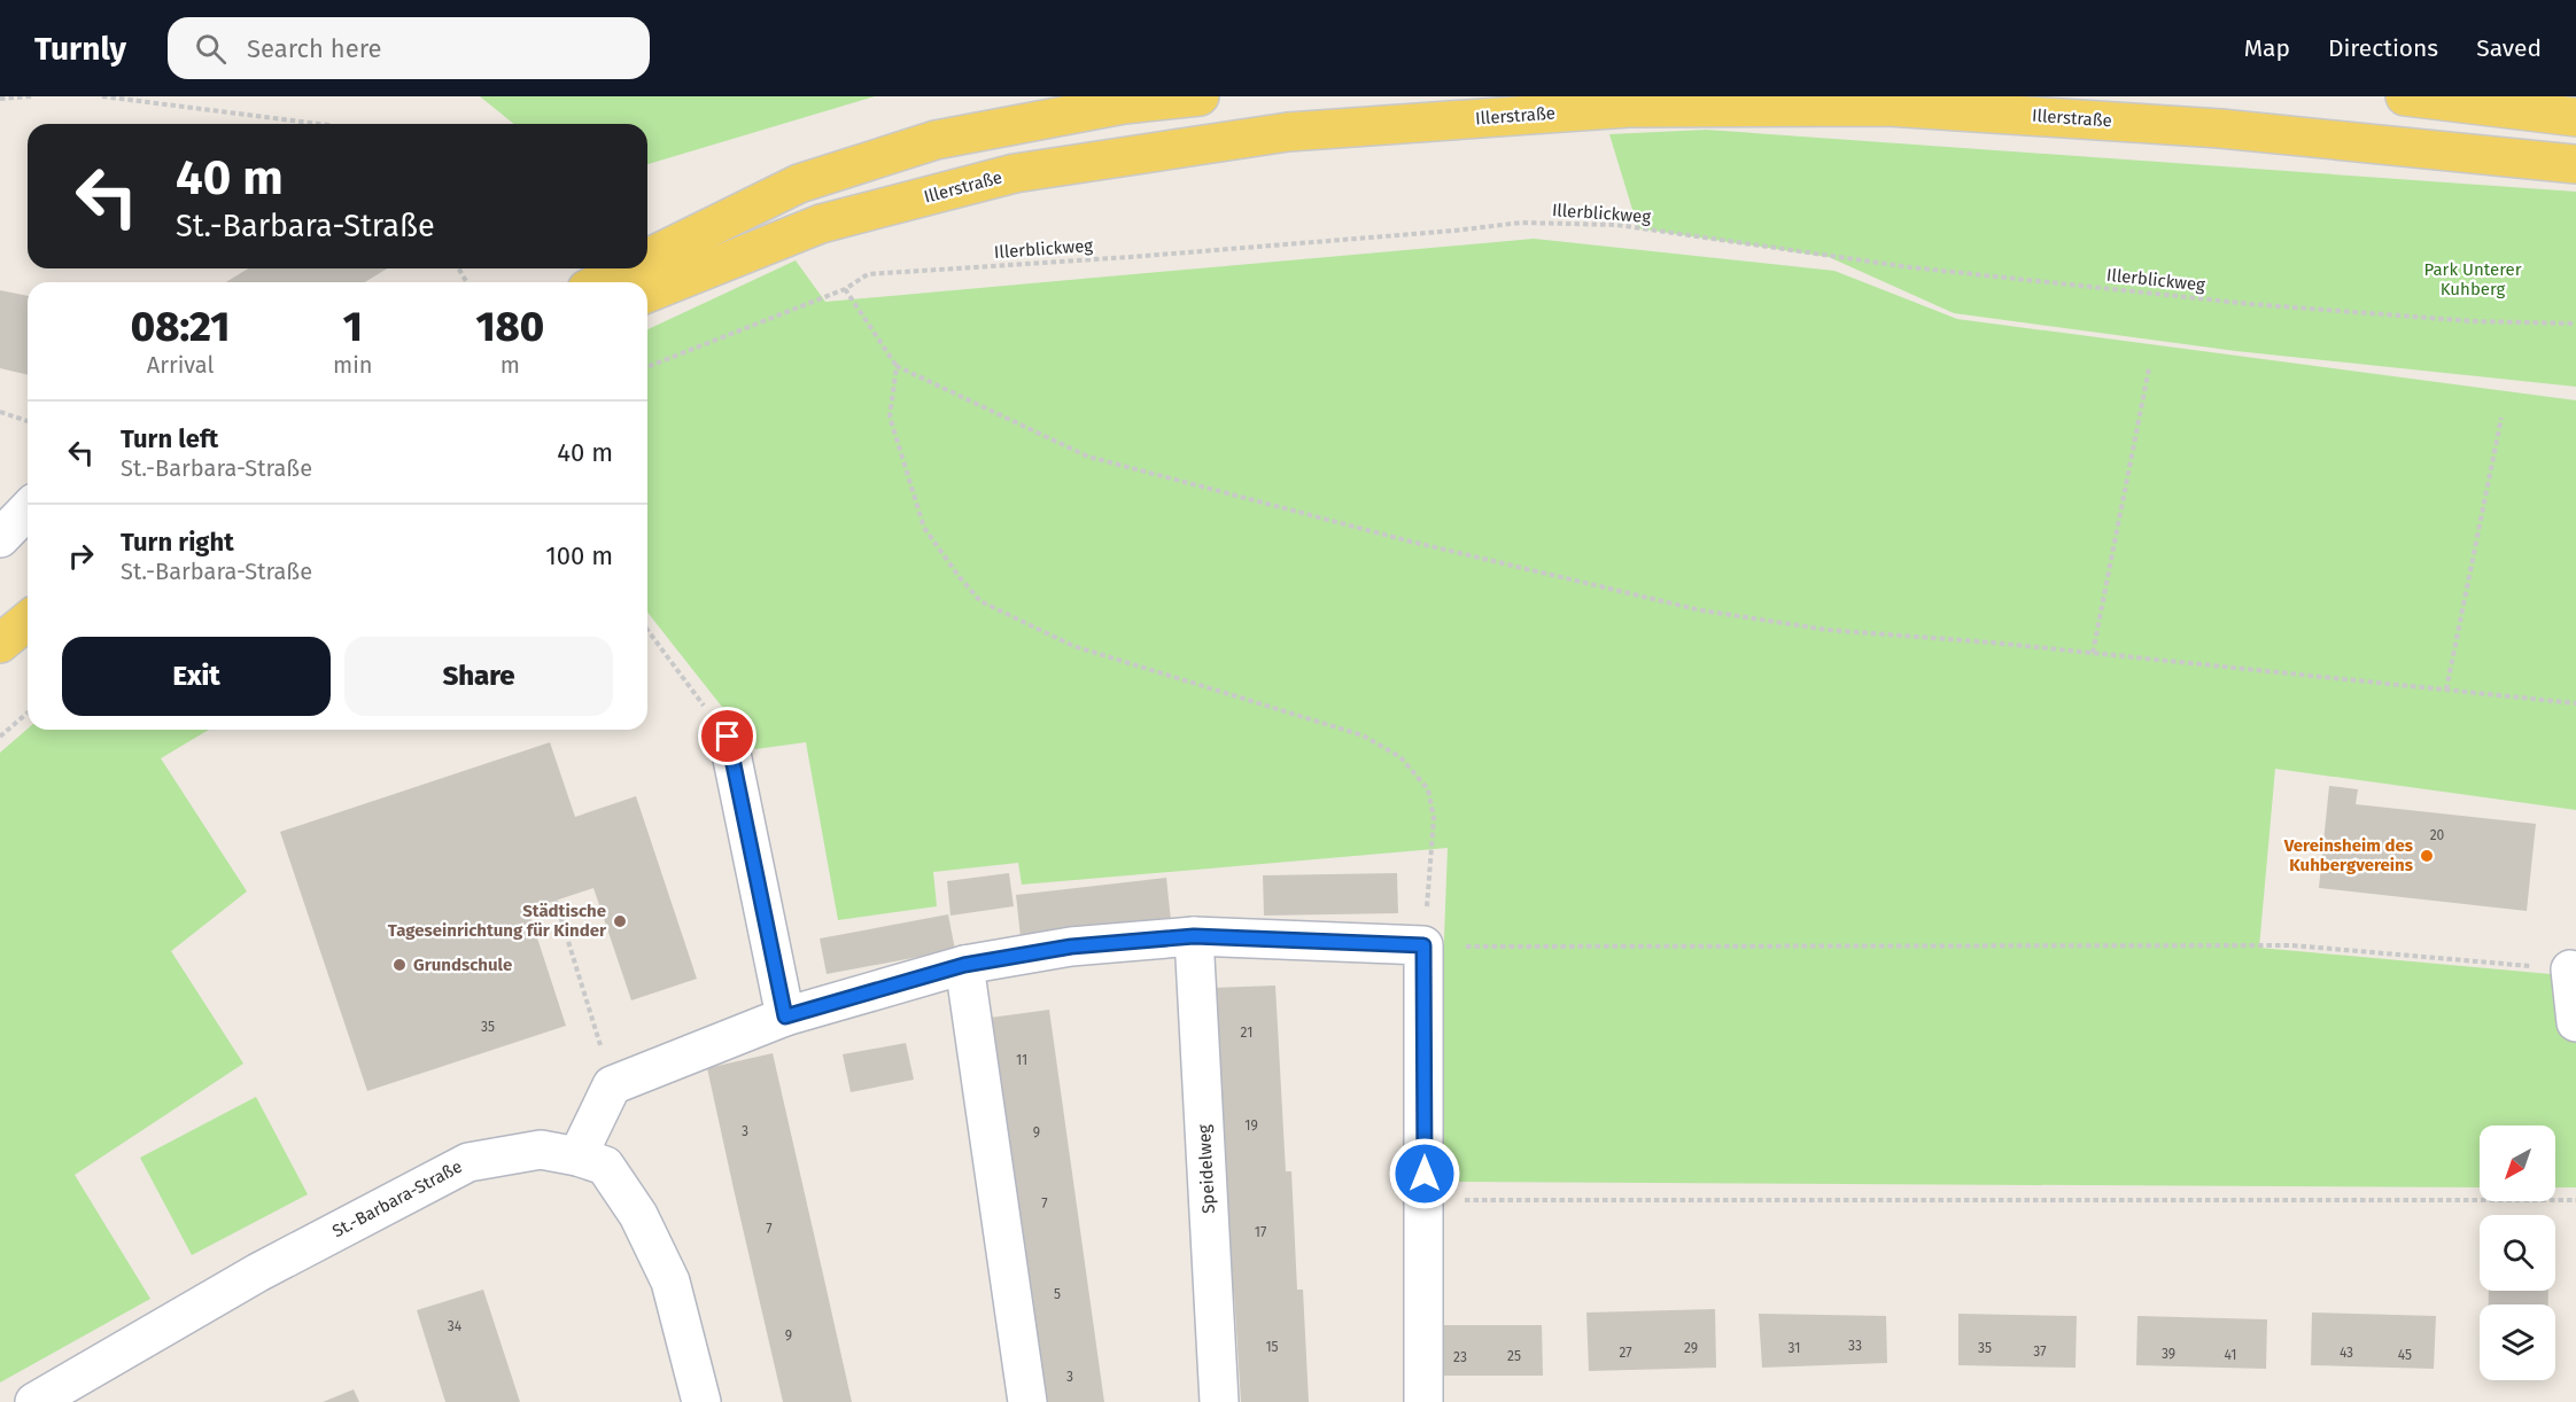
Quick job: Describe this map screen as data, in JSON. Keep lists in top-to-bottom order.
{
  "streets": {
    "main road": ["Illerstraße"],
    "street": ["Speidelweg", "St.-Barbara-Straße"],
    "path": ["Illerblickweg"]
  },
  "parks": ["Park Unterer Kuhberg"],
  "places": ["Vereinsheim des Kuhbergvereins", "Städtische Tageseinrichtung für Kinder", "Grundschule"],
  "house_numbers": [
    "20",
    "35",
    "21",
    "11",
    "19",
    "3",
    "9",
    "7",
    "7",
    "17",
    "5",
    "34",
    "9",
    "33",
    "15",
    "29",
    "31",
    "35",
    "37",
    "27",
    "43",
    "39",
    "41",
    "45",
    "25",
    "23",
    "3"
  ],
  "north": "bottom left",
  "page": {
    "header": "Turnly",
    "search": "Search here",
    "nav": ["Map", "Directions", "Saved"],
    "turn": ["40 m", "St.-Barbara-Straße"],
    "eta": [
      "08:21",
      "Arrival",
      "1",
      "min",
      "180",
      "m"
    ],
    "list": [
      {
        "name": "Turn left",
        "note": "St.-Barbara-Straße",
        "value": "40 m"
      },
      {
        "name": "Turn right",
        "note": "St.-Barbara-Straße",
        "value": "100 m"
      }
    ],
    "buttons": ["Exit", "Share"]
  }
}
